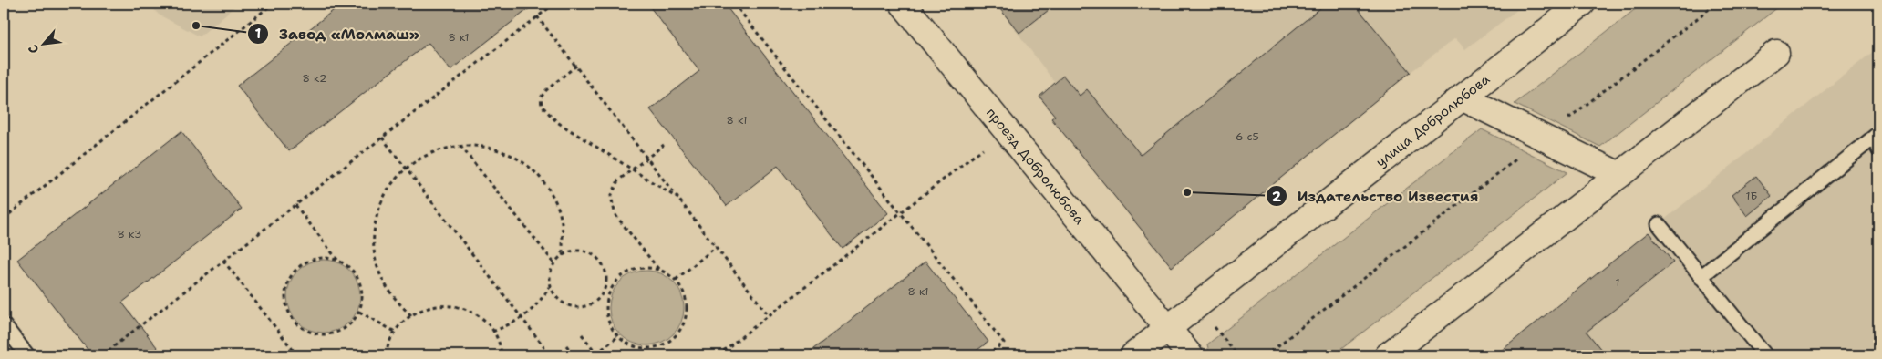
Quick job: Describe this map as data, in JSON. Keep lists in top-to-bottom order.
{
  "streets": {
    "street": ["улица Добролюбова", "проезд Добролюбова"]
  },
  "crossings": [
    ["улица Добролюбова", "проезд Добролюбова"]
  ],
  "places": ["Завод «Молмаш»", "Издательство Известия"],
  "house_numbers": [
    "8 к1",
    "8 к2",
    "8 к1",
    "6 с5",
    "1Б",
    "8 к3",
    "1",
    "8 к1"
  ],
  "north": "bottom left"
}
